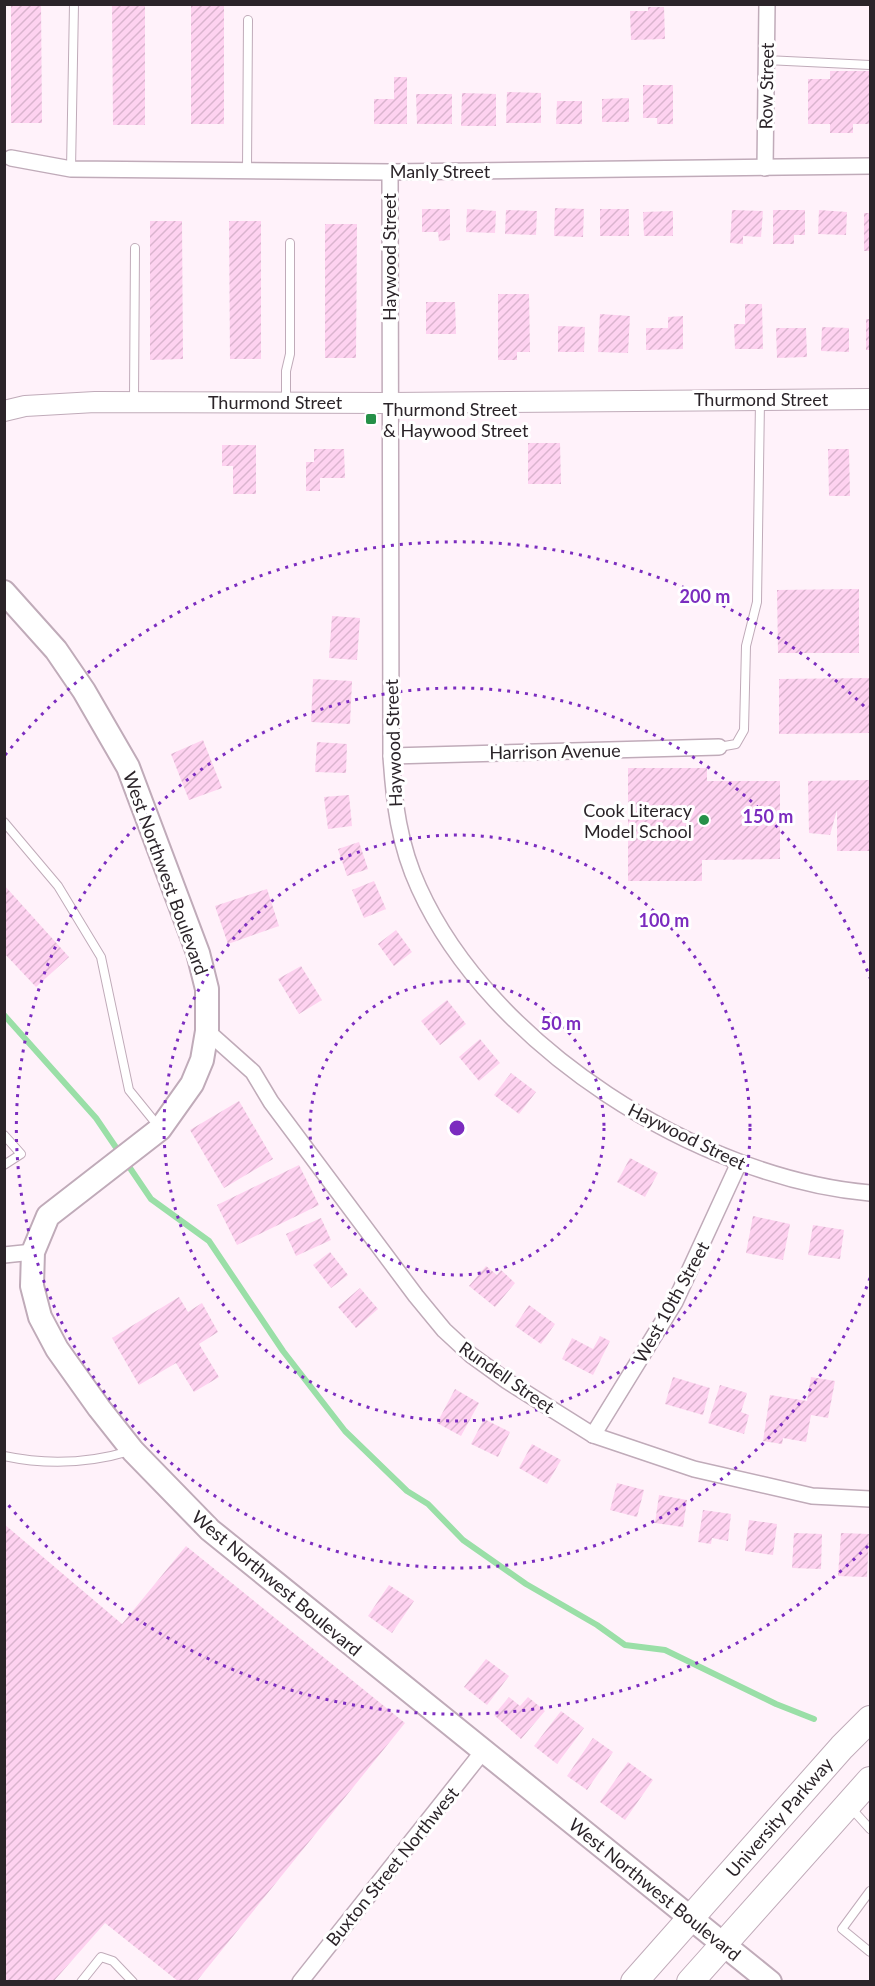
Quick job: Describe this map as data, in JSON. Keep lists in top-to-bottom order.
{
  "streets": {
    "main road": ["West Northwest Boulevard", "University Parkway"],
    "street": [
      "Row Street",
      "Manly Street",
      "Haywood Street",
      "Thurmond Street",
      "Harrison Avenue",
      "West 10th Street",
      "Rundell Street",
      "Buxton Street Northwest"
    ]
  },
  "crossings": [
    ["Row Street", "Manly Street"],
    ["Manly Street", "Haywood Street"],
    ["Haywood Street", "Thurmond Street"],
    ["Haywood Street", "Harrison Avenue"],
    ["Haywood Street", "West 10th Street"],
    ["West Northwest Boulevard", "Rundell Street"],
    ["West Northwest Boulevard", "University Parkway"],
    ["West Northwest Boulevard", "Buxton Street Northwest"],
    ["West 10th Street", "Rundell Street"]
  ],
  "places": {
    "transit": ["Thurmond Street & Haywood Street"],
    "other": ["Cook Literacy Model School"]
  },
  "rings": [
    "200 m",
    "150 m",
    "100 m",
    "50 m"
  ]
}
